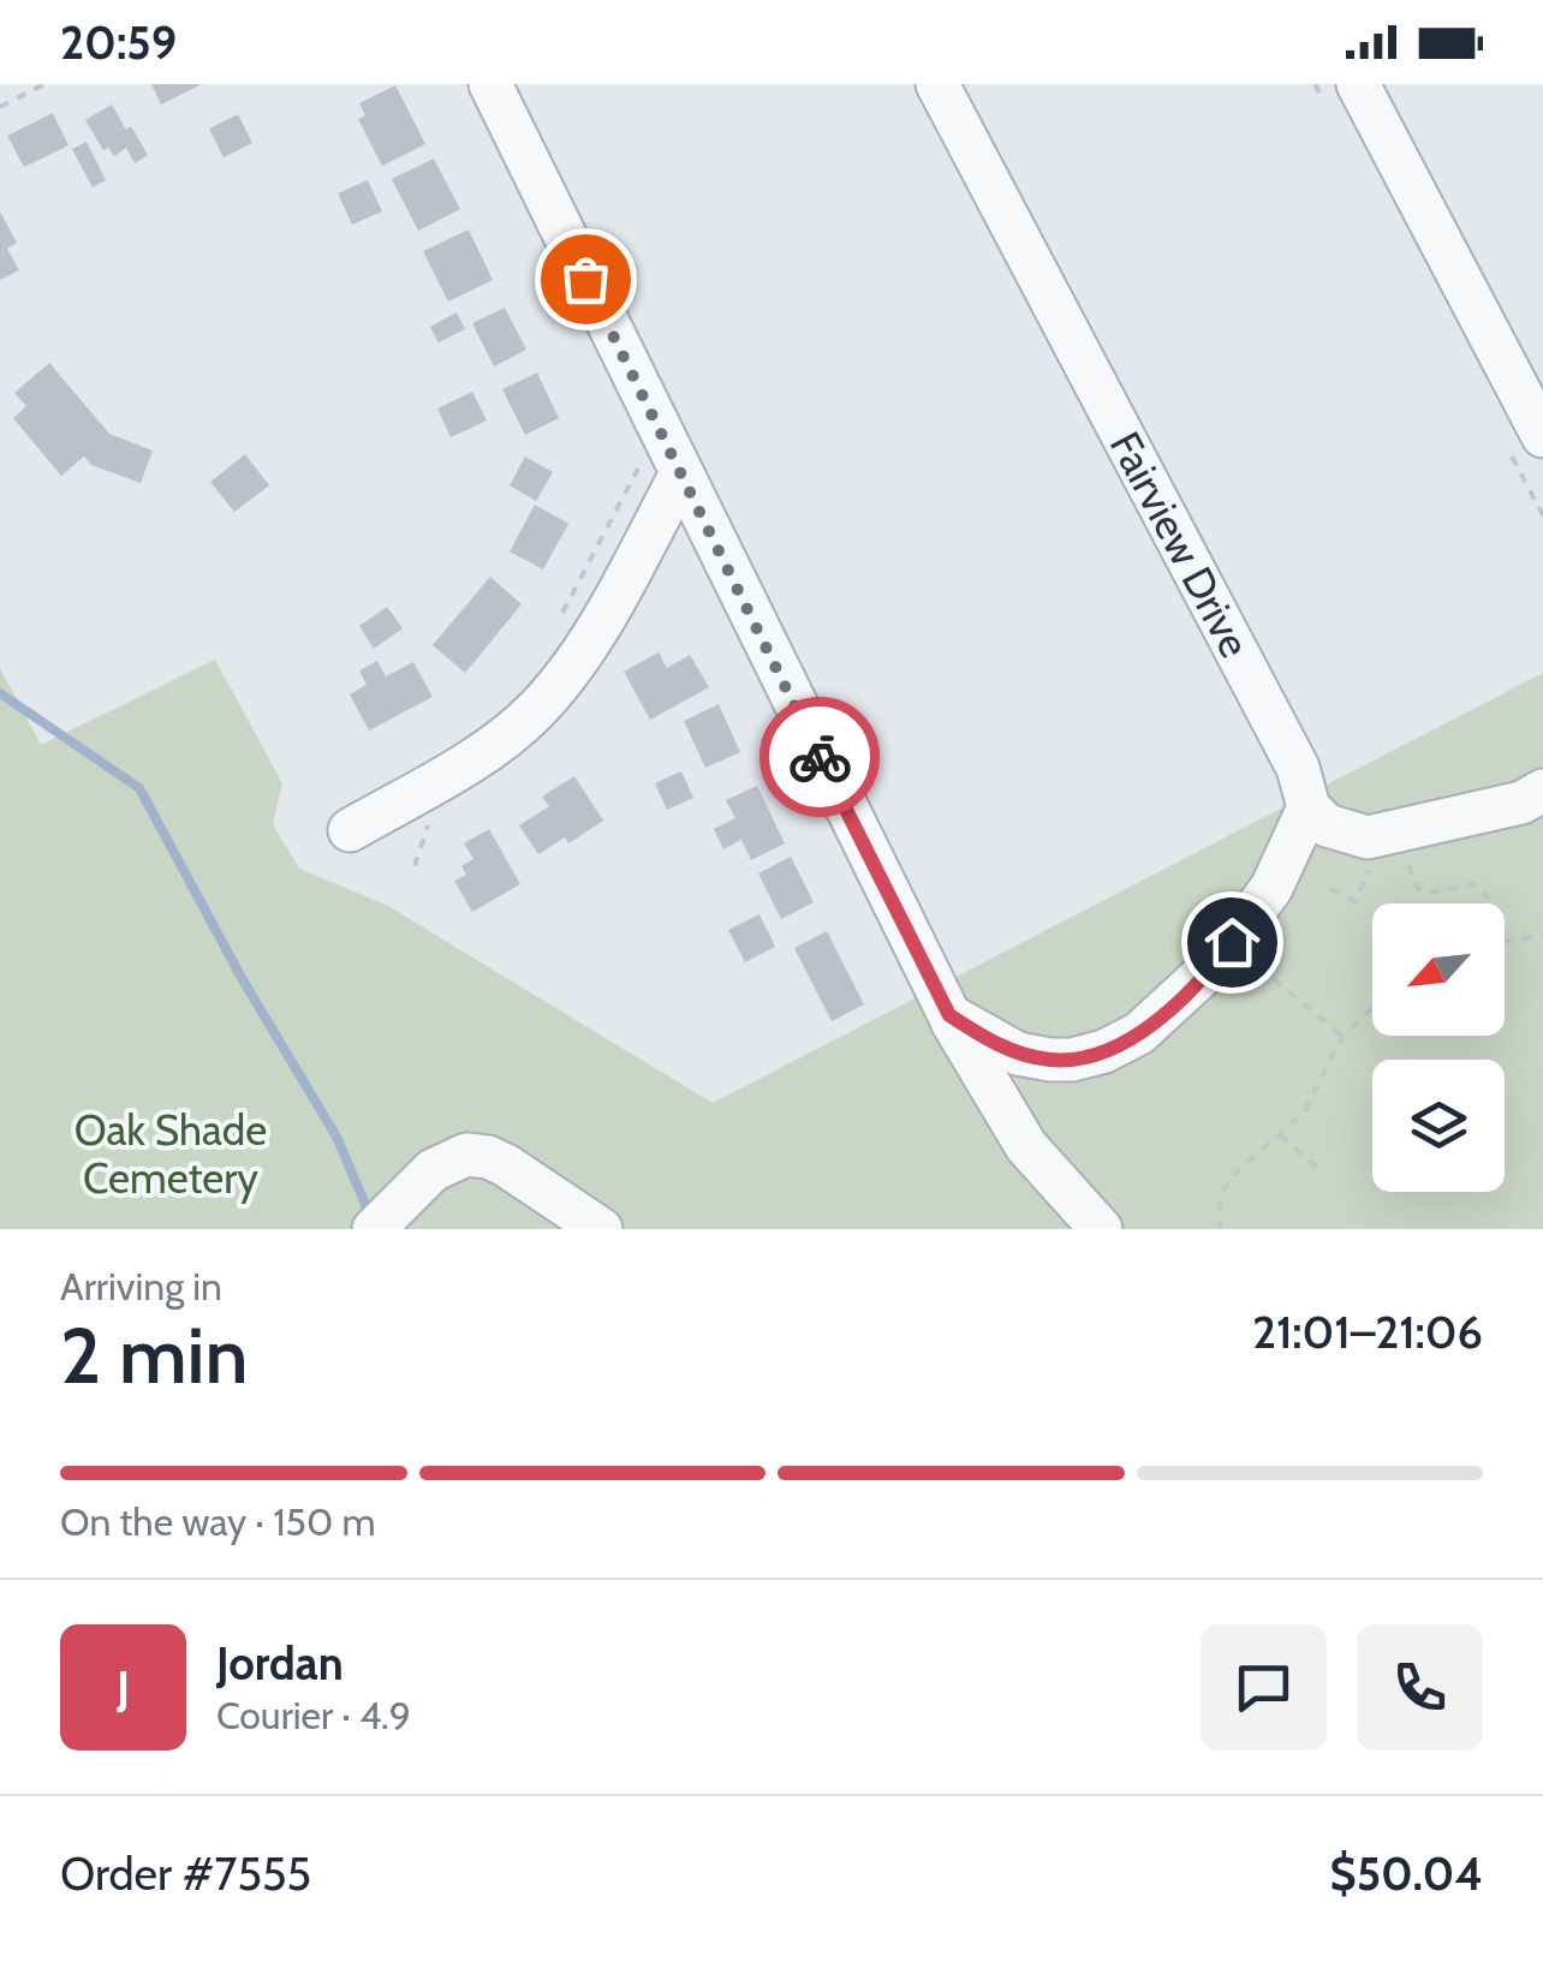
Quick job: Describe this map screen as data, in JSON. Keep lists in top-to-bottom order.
{
  "streets": {
    "street": ["Fairview Drive"]
  },
  "parks": ["Oak Shade Cemetery"],
  "north": "bottom left",
  "page": {
    "status": "20:59",
    "heading": ["2 min", "Arriving in", "21:01–21:06"],
    "panel": [
      "Jordan",
      "Courier · 4.9",
      "Order #7555",
      "$50.04"
    ],
    "bar": "On the way · 150 m",
    "round": "J"
  }
}
